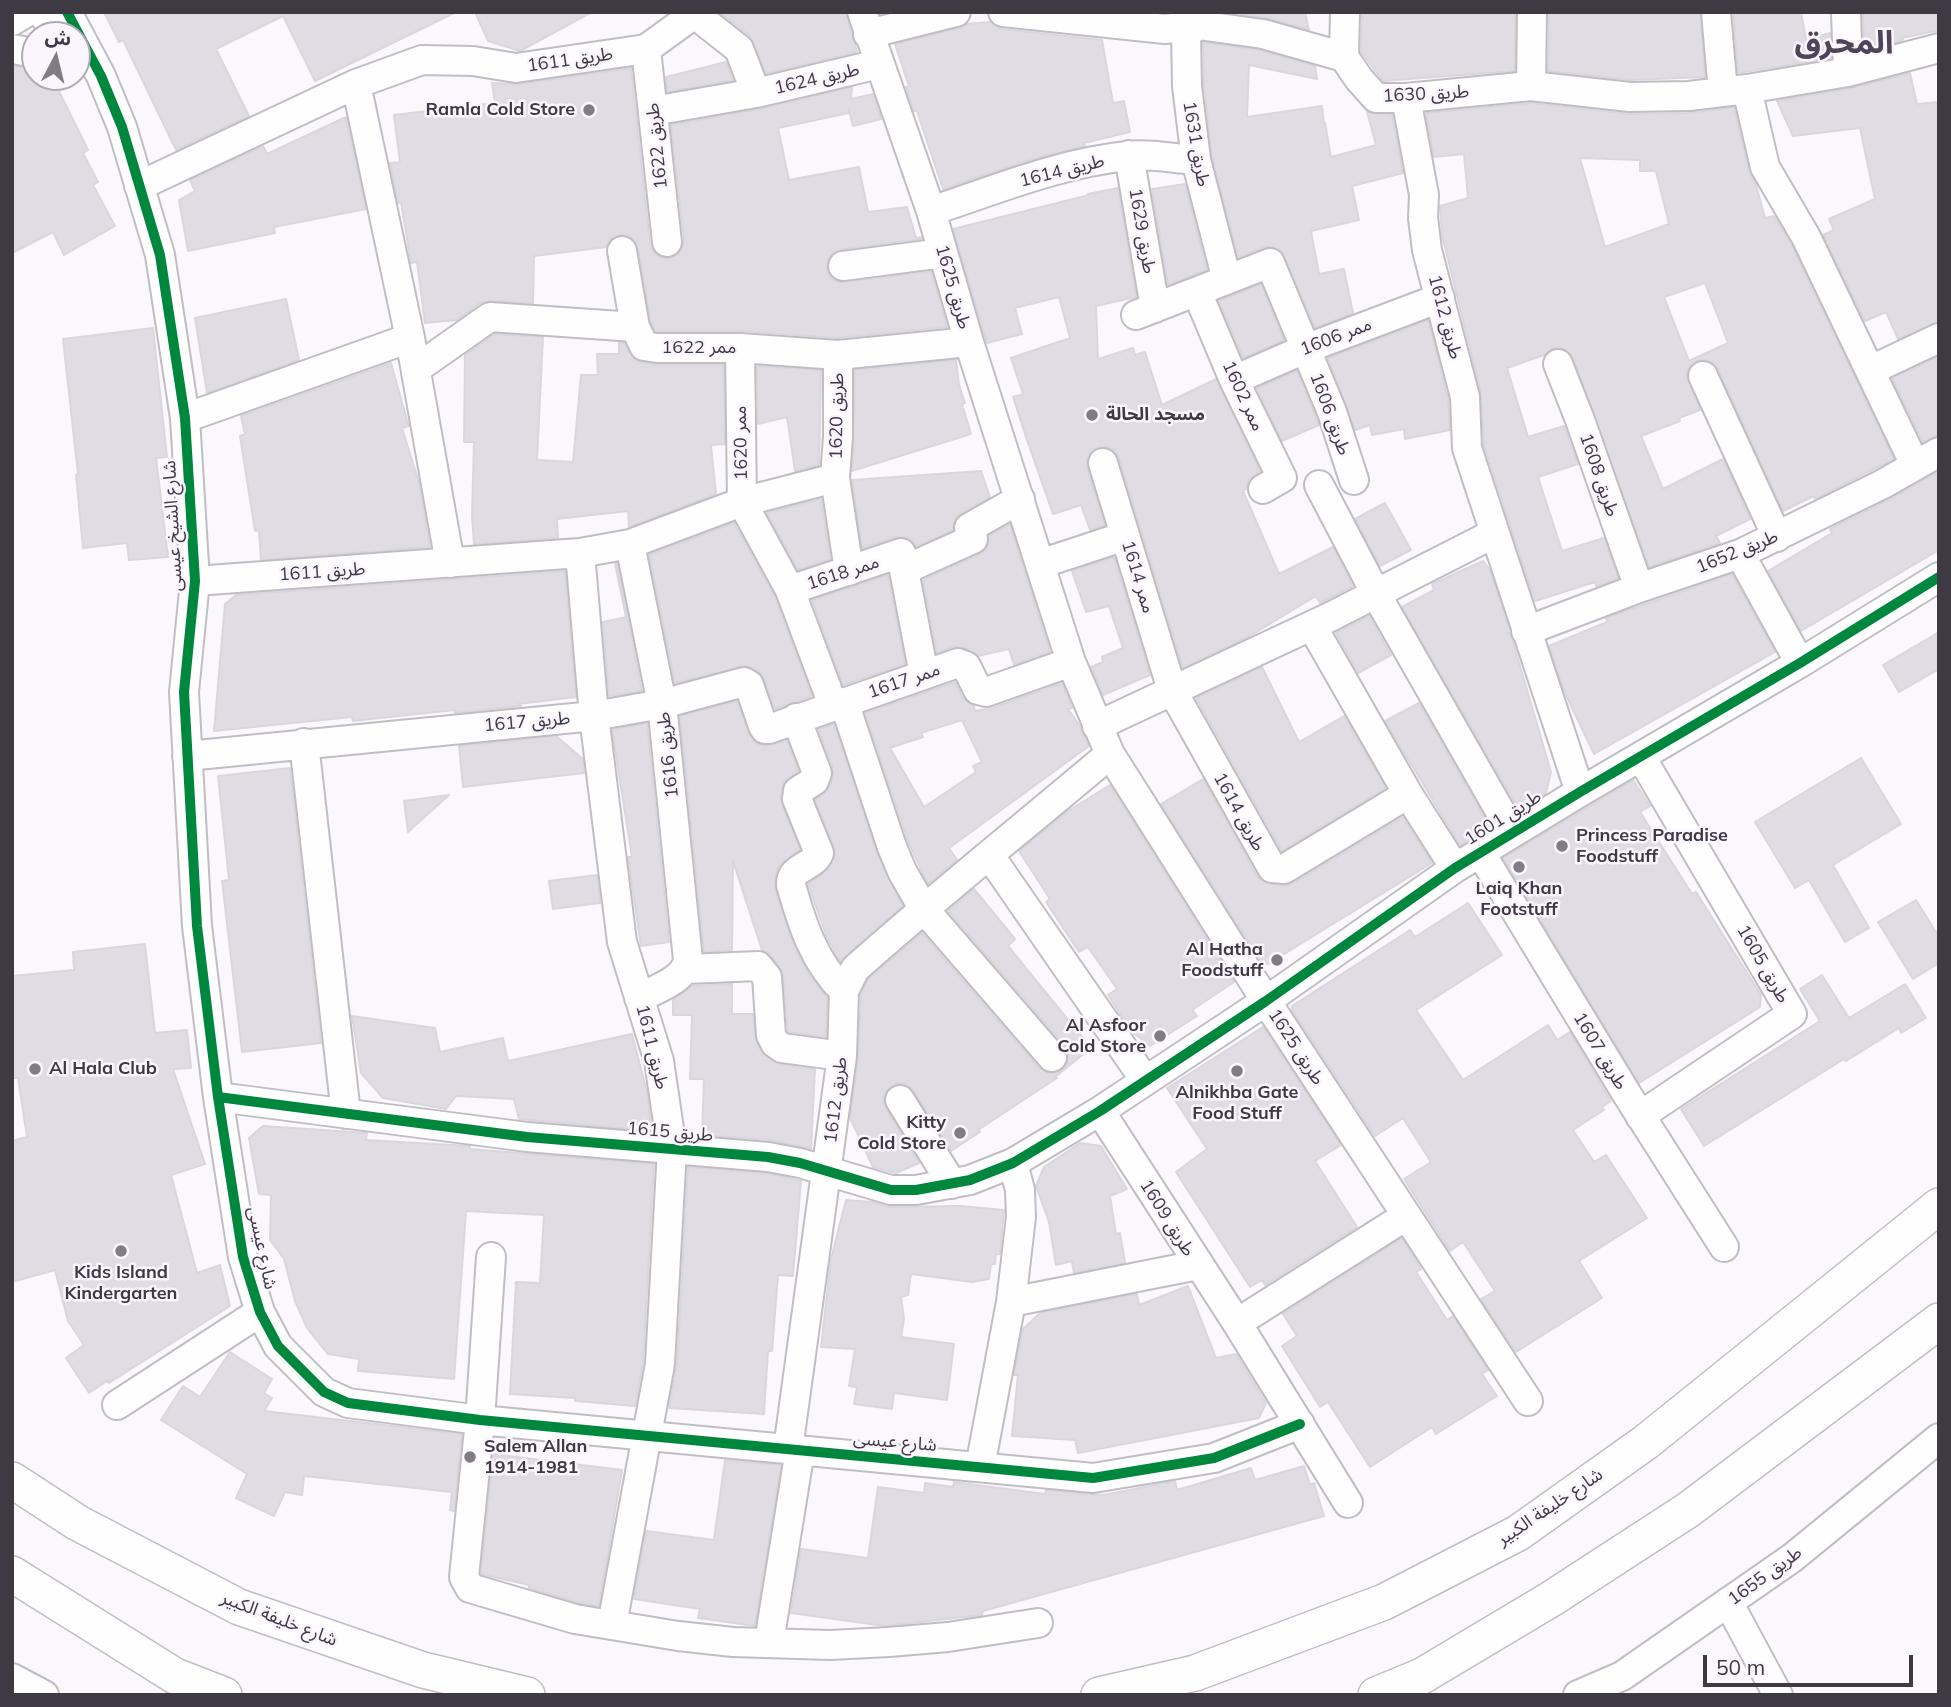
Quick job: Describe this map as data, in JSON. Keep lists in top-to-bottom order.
{
  "streets": {
    "main road": ["شارع خليفة الكبير"],
    "street": [
      "طريق 1611",
      "طريق 1624",
      "طريق 1630",
      "طريق 1631",
      "طريق 1622",
      "طريق 1614",
      "طريق 1629",
      "طريق 1625",
      "طريق 1612",
      "ممر 1606",
      "ممر 1622",
      "ممر 1602",
      "طريق 1606",
      "طريق 1620",
      "ممر 1620",
      "طريق 1608",
      "شارع الشيخ عيسى",
      "طريق 1652",
      "ممر 1618",
      "ممر 1614",
      "ممر 1617",
      "طريق 1617",
      "طريق 1616",
      "طريق 1601",
      "طريق 1605",
      "طريق 1607",
      "طريق 1615",
      "طريق 1609",
      "شارع عيسى",
      "طريق 1655"
    ]
  },
  "crossings": [
    ["طريق 1611", "طريق 1624"],
    ["طريق 1611", "طريق 1622"],
    ["طريق 1611", "ممر 1620"],
    ["طريق 1611", "شارع الشيخ عيسى"],
    ["طريق 1611", "طريق 1617"],
    ["طريق 1611", "طريق 1616"],
    ["طريق 1611", "طريق 1615"],
    ["طريق 1611", "شارع عيسى"],
    ["طريق 1624", "طريق 1622"],
    ["طريق 1624", "طريق 1625"],
    ["طريق 1630", "طريق 1612"],
    ["طريق 1631", "طريق 1614"],
    ["طريق 1614", "طريق 1629"],
    ["طريق 1614", "طريق 1625"],
    ["طريق 1614", "ممر 1614"],
    ["طريق 1629", "ممر 1602"],
    ["طريق 1625", "ممر 1622"],
    ["طريق 1625", "ممر 1618"],
    ["طريق 1625", "ممر 1617"],
    ["طريق 1625", "طريق 1601"],
    ["طريق 1612", "ممر 1606"],
    ["طريق 1612", "طريق 1652"],
    ["طريق 1612", "طريق 1601"],
    ["طريق 1612", "طريق 1615"],
    ["طريق 1612", "شارع عيسى"],
    ["ممر 1606", "ممر 1602"],
    ["ممر 1606", "طريق 1606"],
    ["ممر 1622", "طريق 1620"],
    ["ممر 1622", "ممر 1620"],
    ["طريق 1620", "ممر 1620"],
    ["طريق 1620", "ممر 1618"],
    ["ممر 1620", "ممر 1618"],
    ["ممر 1620", "طريق 1616"],
    ["طريق 1608", "طريق 1652"],
    ["شارع الشيخ عيسى", "طريق 1617"],
    ["شارع الشيخ عيسى", "طريق 1615"],
    ["شارع الشيخ عيسى", "شارع عيسى"],
    ["ممر 1618", "ممر 1617"],
    ["ممر 1617", "طريق 1617"],
    ["طريق 1617", "طريق 1616"],
    ["طريق 1601", "طريق 1605"],
    ["طريق 1601", "طريق 1607"],
    ["طريق 1601", "طريق 1615"],
    ["طريق 1601", "طريق 1609"],
    ["طريق 1605", "طريق 1607"],
    ["طريق 1615", "طريق 1609"],
    ["طريق 1615", "شارع عيسى"],
    ["طريق 1609", "شارع عيسى"]
  ],
  "districts": ["المحرق"],
  "places": [
    "Ramla Cold Store",
    "مسجد الحالة",
    "Princess Paradise Foodstuff",
    "Laiq Khan Footstuff",
    "Al Hatha Foodstuff",
    "Al Asfoor Cold Store",
    "Al Hala Club",
    "Alnikhba Gate Food Stuff",
    "Kitty Cold Store",
    "Kids Island Kindergarten",
    "Salem Allan 1914-1981"
  ],
  "scale_bar": "50 m",
  "north": "top"
}
